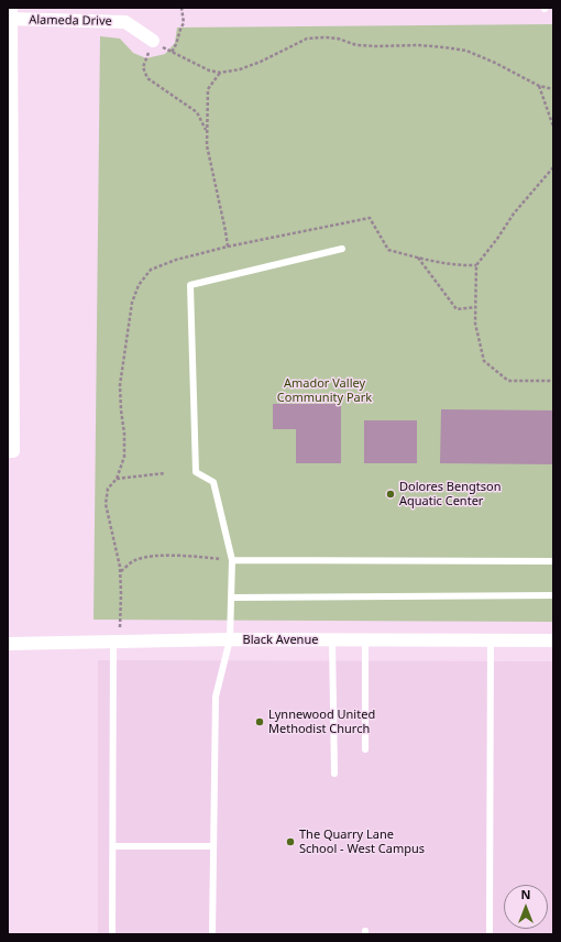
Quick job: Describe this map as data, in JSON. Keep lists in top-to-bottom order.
{
  "streets": {
    "street": ["Alameda Drive", "Black Avenue"]
  },
  "parks": ["Amador Valley Community Park"],
  "places": ["Dolores Bengtson Aquatic Center", "Lynnewood United Methodist Church", "The Quarry Lane School - West Campus"],
  "north": "top"
}
